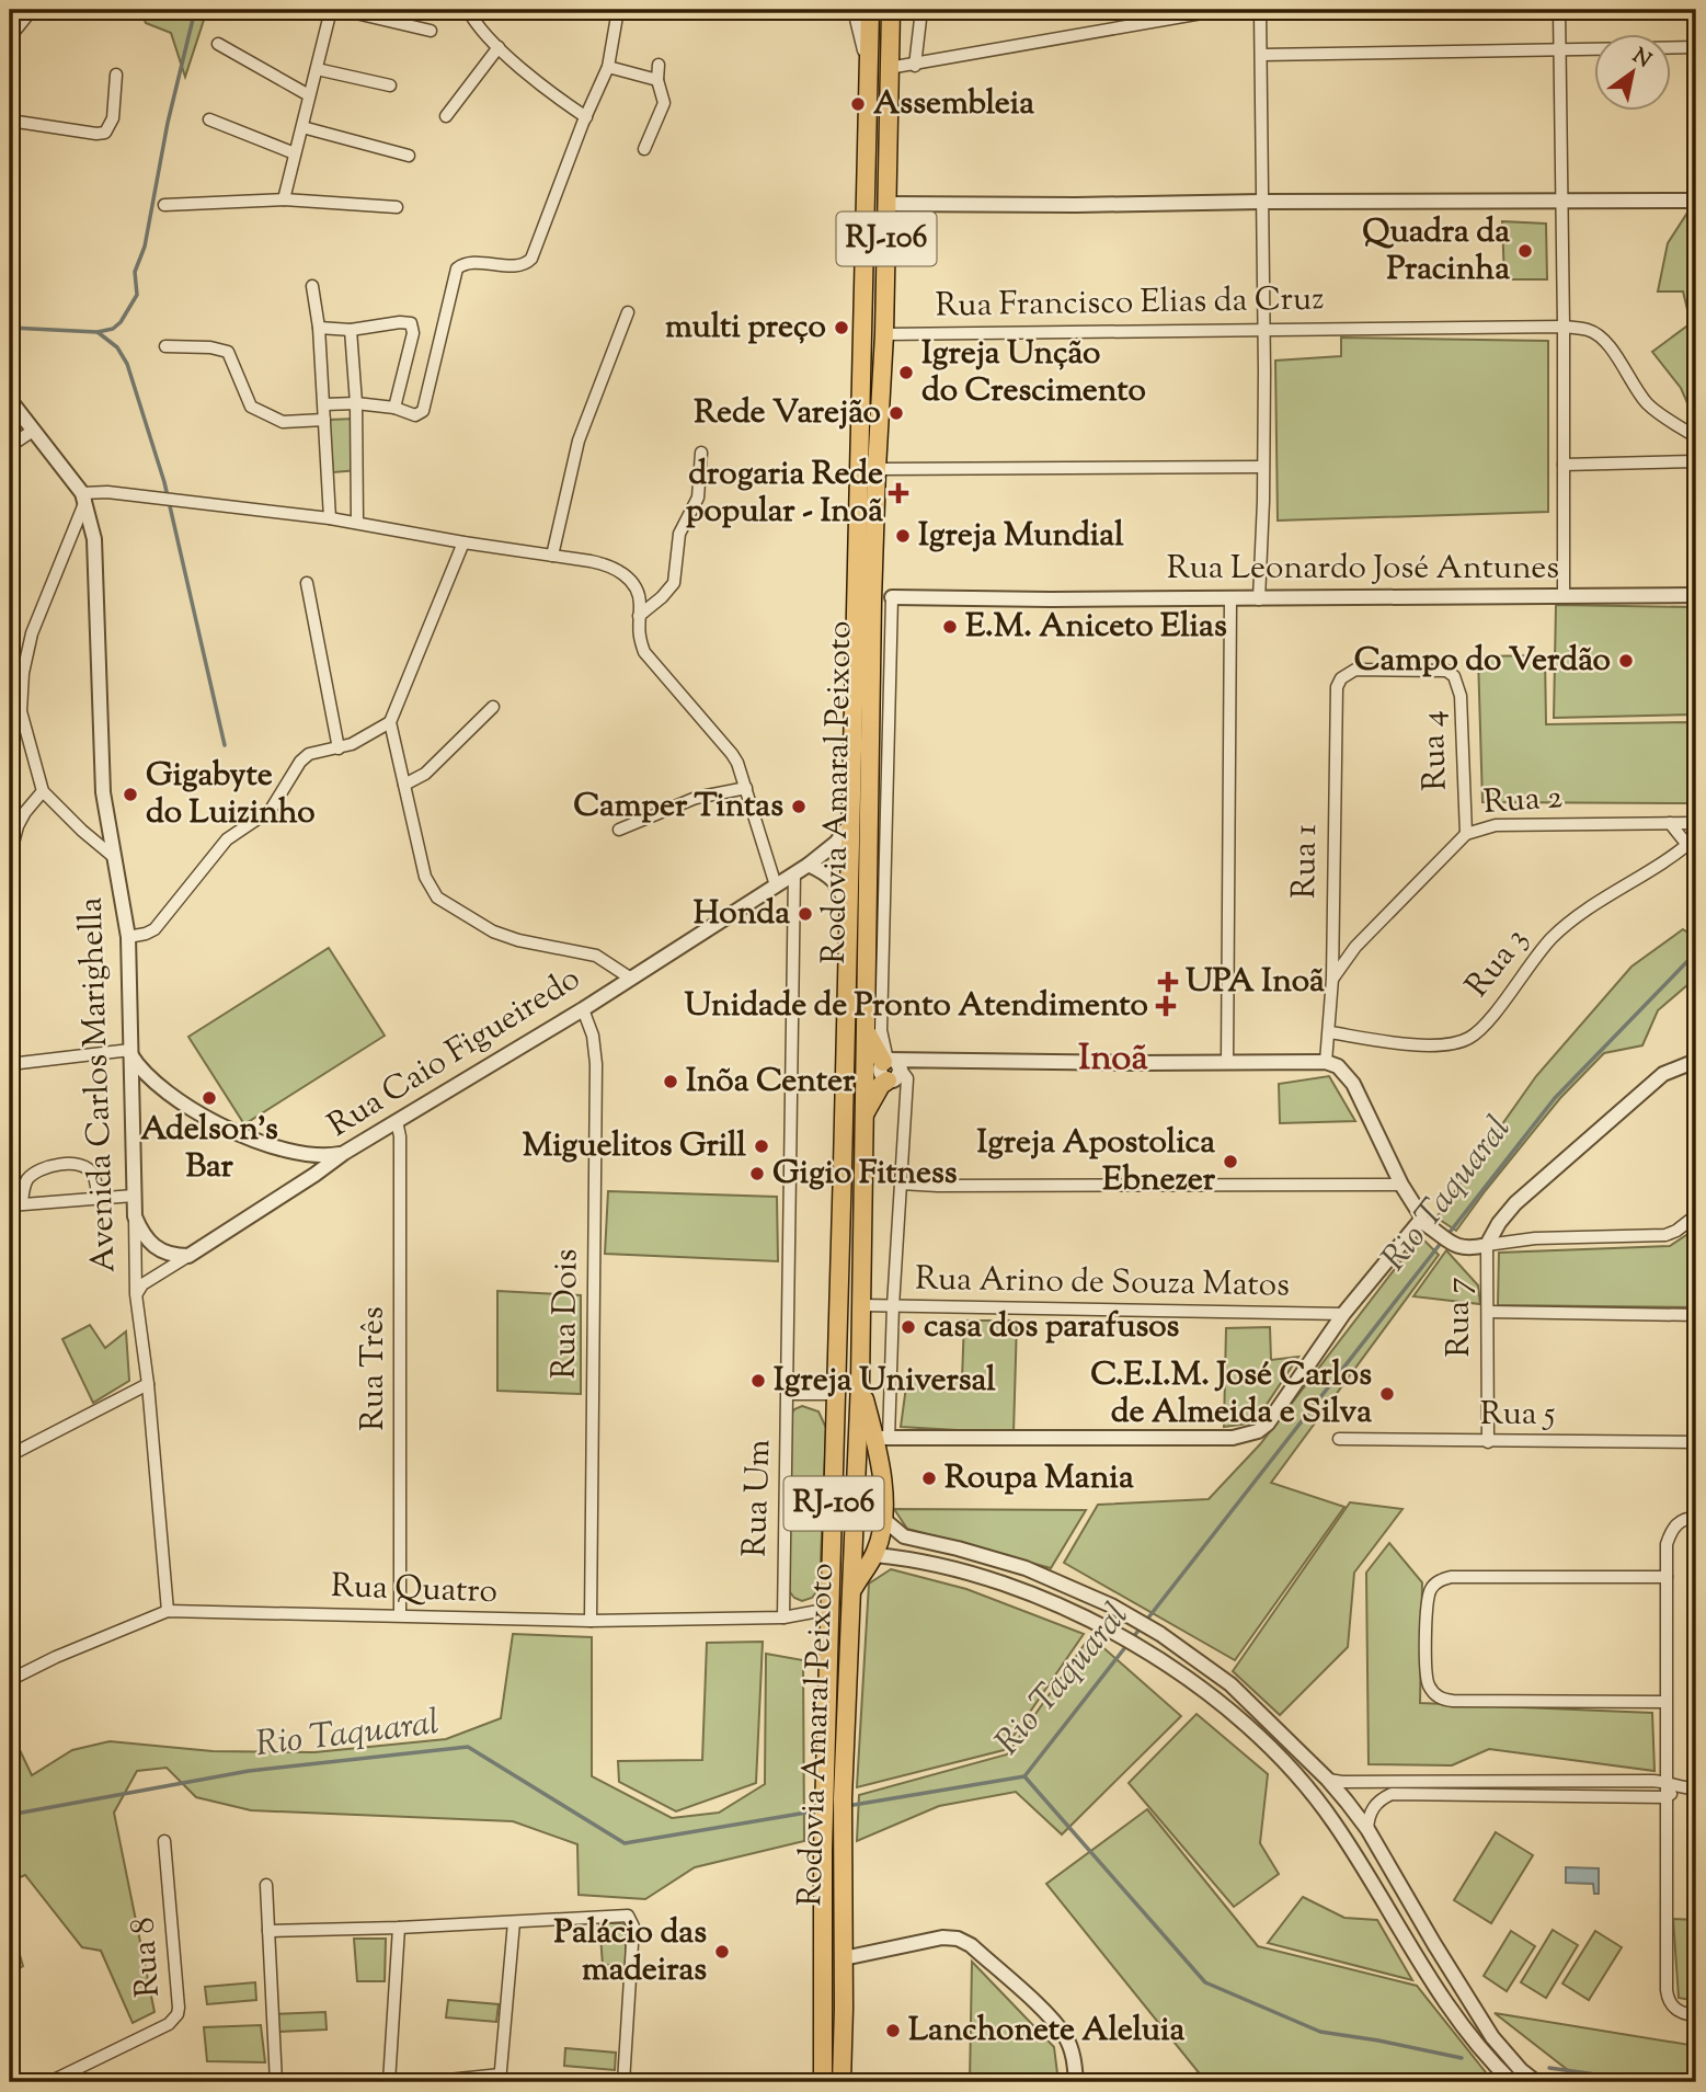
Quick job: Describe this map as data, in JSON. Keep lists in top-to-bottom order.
{
  "streets": {
    "highway": ["RJ-106", "Rodovia Amaral Peixoto"],
    "street": [
      "Rua Francisco Elias da Cruz",
      "Rua Leonardo José Antunes",
      "Rua 4",
      "Rua 2",
      "Rua 1",
      "Rua 3",
      "Rua Caio Figueiredo",
      "Avenida Carlos Marighella",
      "Rua Arino de Souza Matos",
      "Rua Dois",
      "Rua 7",
      "Rua Três",
      "Rua 5",
      "Rua Um",
      "Rua Quatro",
      "Rua 8"
    ]
  },
  "crossings": [
    ["Rua Francisco Elias da Cruz", "Rodovia Amaral Peixoto"],
    ["Rua 4", "Rua 2"],
    ["Rua 4", "Rua 1"],
    ["Rodovia Amaral Peixoto", "Rua Caio Figueiredo"],
    ["Rodovia Amaral Peixoto", "Rua Arino de Souza Matos"],
    ["Rodovia Amaral Peixoto", "Rua Quatro"],
    ["Rua 2", "Rua 1"],
    ["Rua 2", "Rua 3"],
    ["Rua 1", "Rua 3"],
    ["Rua Caio Figueiredo", "Avenida Carlos Marighella"],
    ["Rua Caio Figueiredo", "Rua Dois"],
    ["Rua Caio Figueiredo", "Rua Três"],
    ["Rua Caio Figueiredo", "Rua Um"],
    ["Avenida Carlos Marighella", "Rua Quatro"],
    ["Rua Dois", "Rua Quatro"],
    ["Rua 7", "Rua 5"],
    ["Rua Três", "Rua Quatro"],
    ["Rua Um", "Rua Quatro"]
  ],
  "districts": ["Inoã"],
  "water": ["Rio Taquaral"],
  "places": {
    "other": [
      "Assembleia",
      "Quadra da Pracinha",
      "multi preço",
      "Igreja Unção do Crescimento",
      "Rede Varejão",
      "Igreja Mundial",
      "E.M. Aniceto Elias",
      "Campo do Verdão",
      "Gigabyte do Luizinho",
      "Camper Tintas",
      "Honda",
      "Inõa Center",
      "Adelson's Bar",
      "Miguelitos Grill",
      "Igreja Apostolica Ebnezer",
      "Gigio Fitness",
      "casa dos parafusos",
      "Igreja Universal",
      "C.E.I.M. José Carlos de Almeida e Silva",
      "Roupa Mania",
      "Palácio das madeiras",
      "Lanchonete Aleluia"
    ],
    "health": ["drogaria Rede popular - Inoã", "UPA Inoã", "Unidade de Pronto Atendimento"]
  },
  "north": "top right"
}
